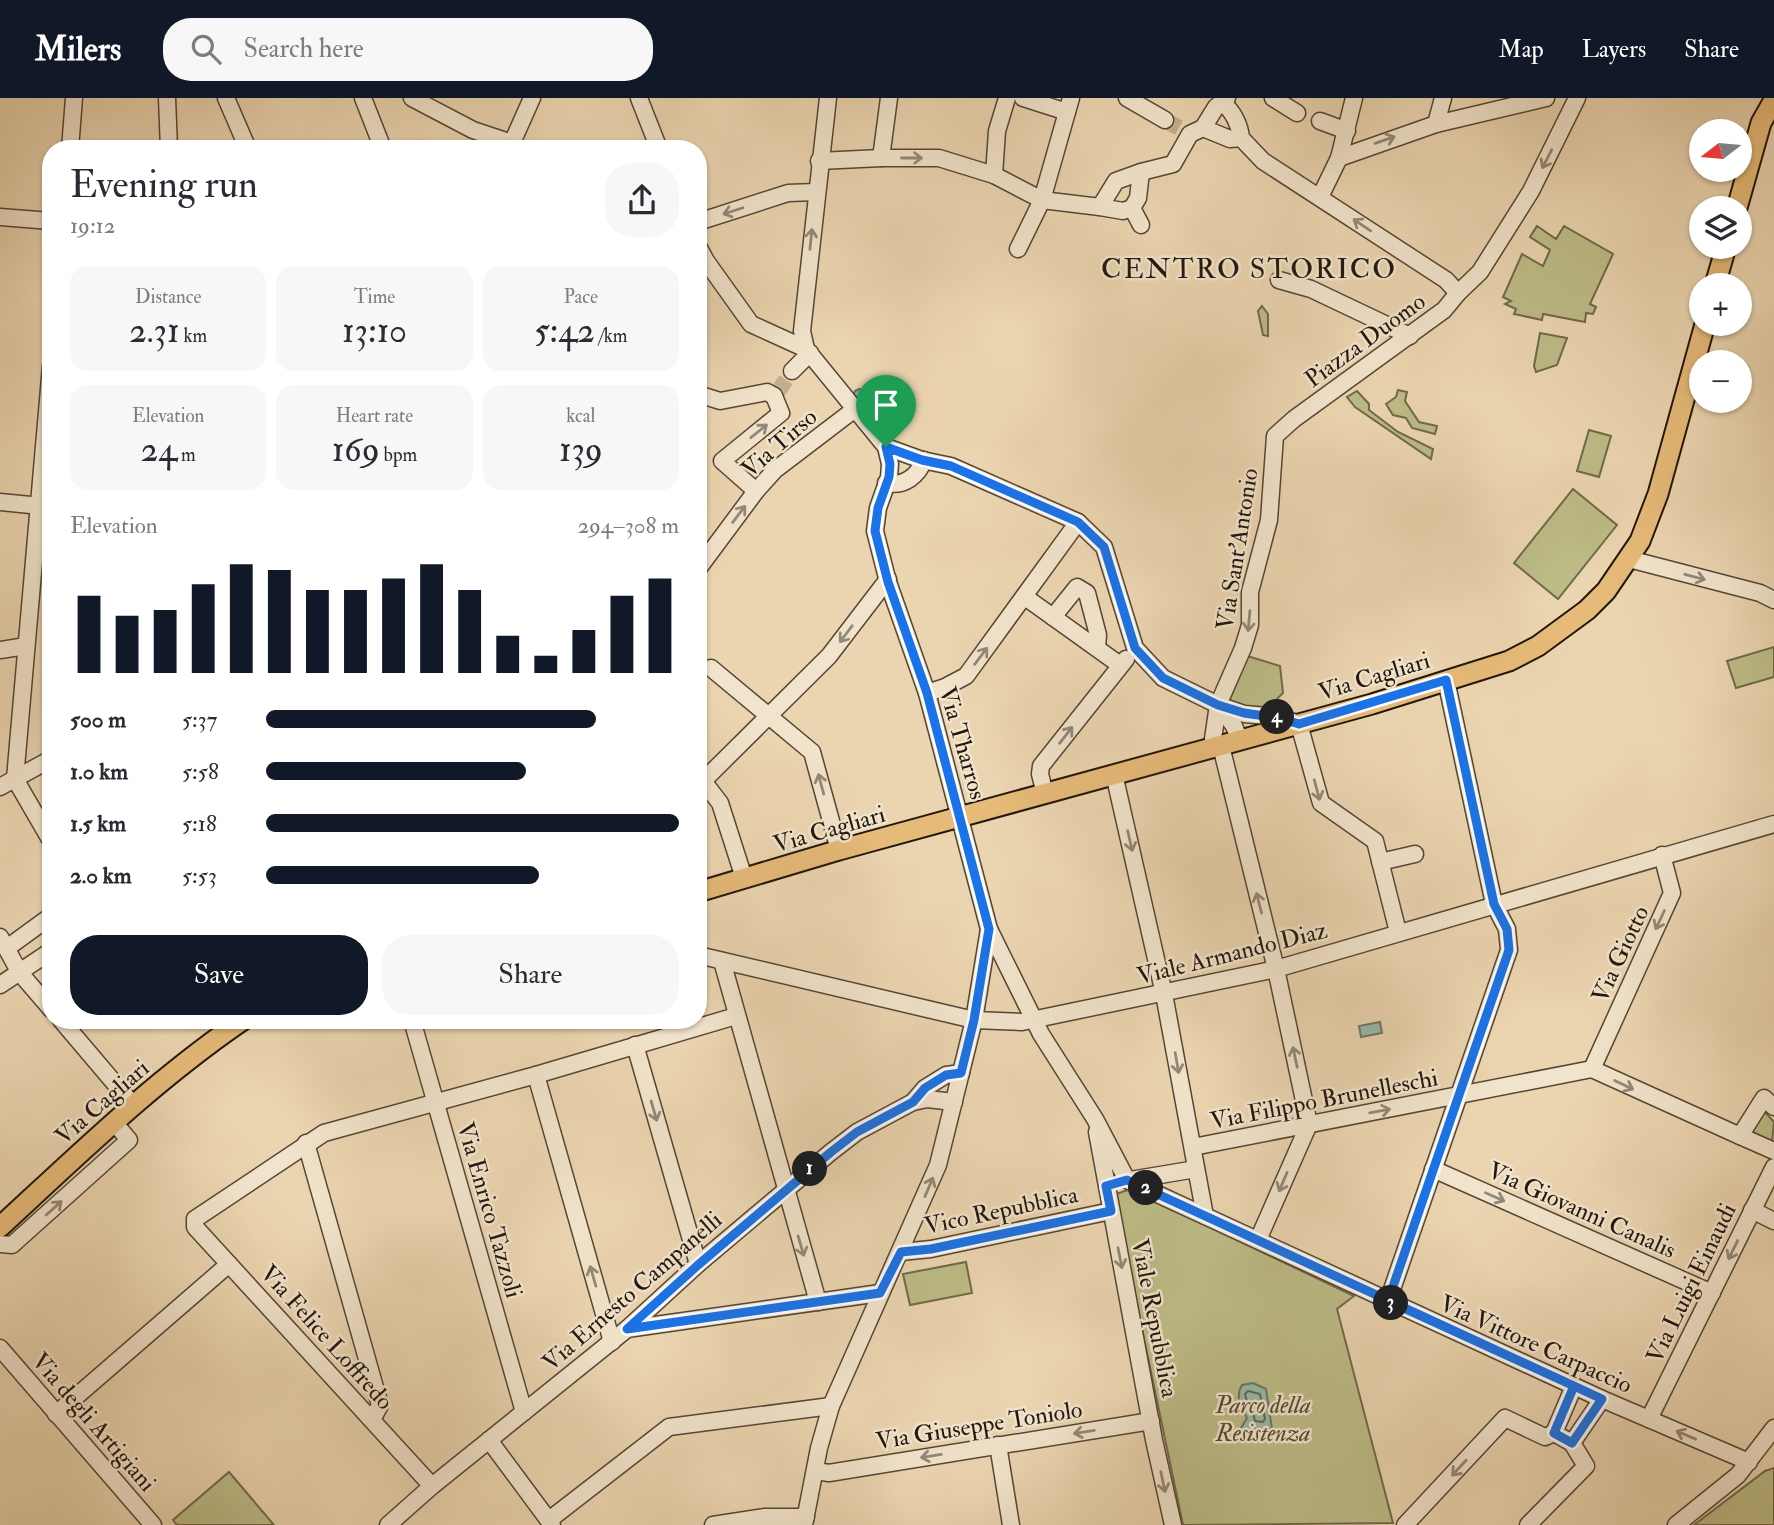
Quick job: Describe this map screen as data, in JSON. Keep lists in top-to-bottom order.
{
  "streets": {
    "main road": ["Via Cagliari"],
    "street": [
      "Piazza Duomo",
      "Via Tirso",
      "Via Sant'Antonio",
      "Via Tharros",
      "Viale Armando Diaz",
      "Via Giotto",
      "Via Filippo Brunelleschi",
      "Via Enrico Tazzoli",
      "Vico Repubblica",
      "Via Giovanni Canalis",
      "Via Luigi Einaudi",
      "Via Ernesto Campanelli",
      "Viale Repubblica",
      "Via Felice Loffredo",
      "Via Vittore Carpaccio",
      "Via degli Artigiani",
      "Via Giuseppe Toniolo"
    ]
  },
  "crossings": [
    ["Piazza Duomo", "Via Sant'Antonio"],
    ["Via Sant'Antonio", "Via Cagliari"],
    ["Via Sant'Antonio", "Viale Armando Diaz"],
    ["Via Sant'Antonio", "Via Filippo Brunelleschi"],
    ["Via Cagliari", "Via Tharros"],
    ["Via Tharros", "Viale Armando Diaz"],
    ["Via Tharros", "Vico Repubblica"],
    ["Via Tharros", "Via Ernesto Campanelli"],
    ["Via Tharros", "Viale Repubblica"],
    ["Via Tharros", "Via Giuseppe Toniolo"],
    ["Viale Armando Diaz", "Via Giotto"],
    ["Viale Armando Diaz", "Viale Repubblica"],
    ["Via Giotto", "Via Filippo Brunelleschi"],
    ["Via Enrico Tazzoli", "Via Ernesto Campanelli"],
    ["Vico Repubblica", "Viale Repubblica"],
    ["Via Giovanni Canalis", "Via Luigi Einaudi"],
    ["Via Luigi Einaudi", "Via Vittore Carpaccio"],
    ["Via Ernesto Campanelli", "Via Felice Loffredo"],
    ["Viale Repubblica", "Via Giuseppe Toniolo"]
  ],
  "one_way": [
    "Piazza Duomo",
    "Via Tirso",
    "Via Filippo Brunelleschi",
    "Via Giovanni Canalis",
    "Viale Repubblica",
    "Via Giuseppe Toniolo"
  ],
  "districts": ["CENTRO STORICO"],
  "parks": ["Parco della Resistenza"],
  "north": "left",
  "page": {
    "header": "Milers",
    "search": "Search here",
    "nav": ["Map", "Layers", "Share"],
    "map_buttons": ["+", "−"],
    "heading": ["Evening run", "19:12"],
    "stats": [
      ["Distance", "2.31 km"],
      ["Time", "13:10"],
      ["Pace", "5:42 /km"],
      ["Elevation", "24 m"],
      ["Heart rate", "169 bpm"],
      ["kcal", "139"]
    ],
    "chart": ["Elevation", "294–308 m"],
    "list": [
      {
        "name": "500 m",
        "note": "5:37"
      },
      {
        "name": "1.0 km",
        "note": "5:58"
      },
      {
        "name": "1.5 km",
        "note": "5:18"
      },
      {
        "name": "2.0 km",
        "note": "5:53"
      }
    ],
    "pins": [
      "4",
      "1",
      "2",
      "3"
    ],
    "buttons": ["Save", "Share"]
  }
}
